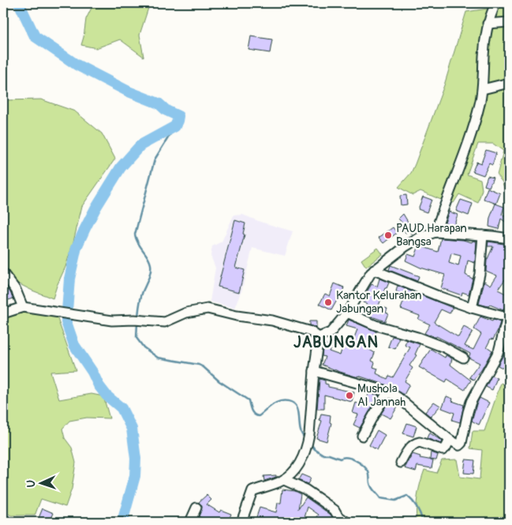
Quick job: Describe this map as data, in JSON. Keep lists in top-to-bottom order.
{
  "districts": ["JABUNGAN"],
  "places": ["PAUD Harapan Bangsa", "Kantor Kelurahan Jabungan", "Mushola Al Jannah"],
  "north": "left"
}
